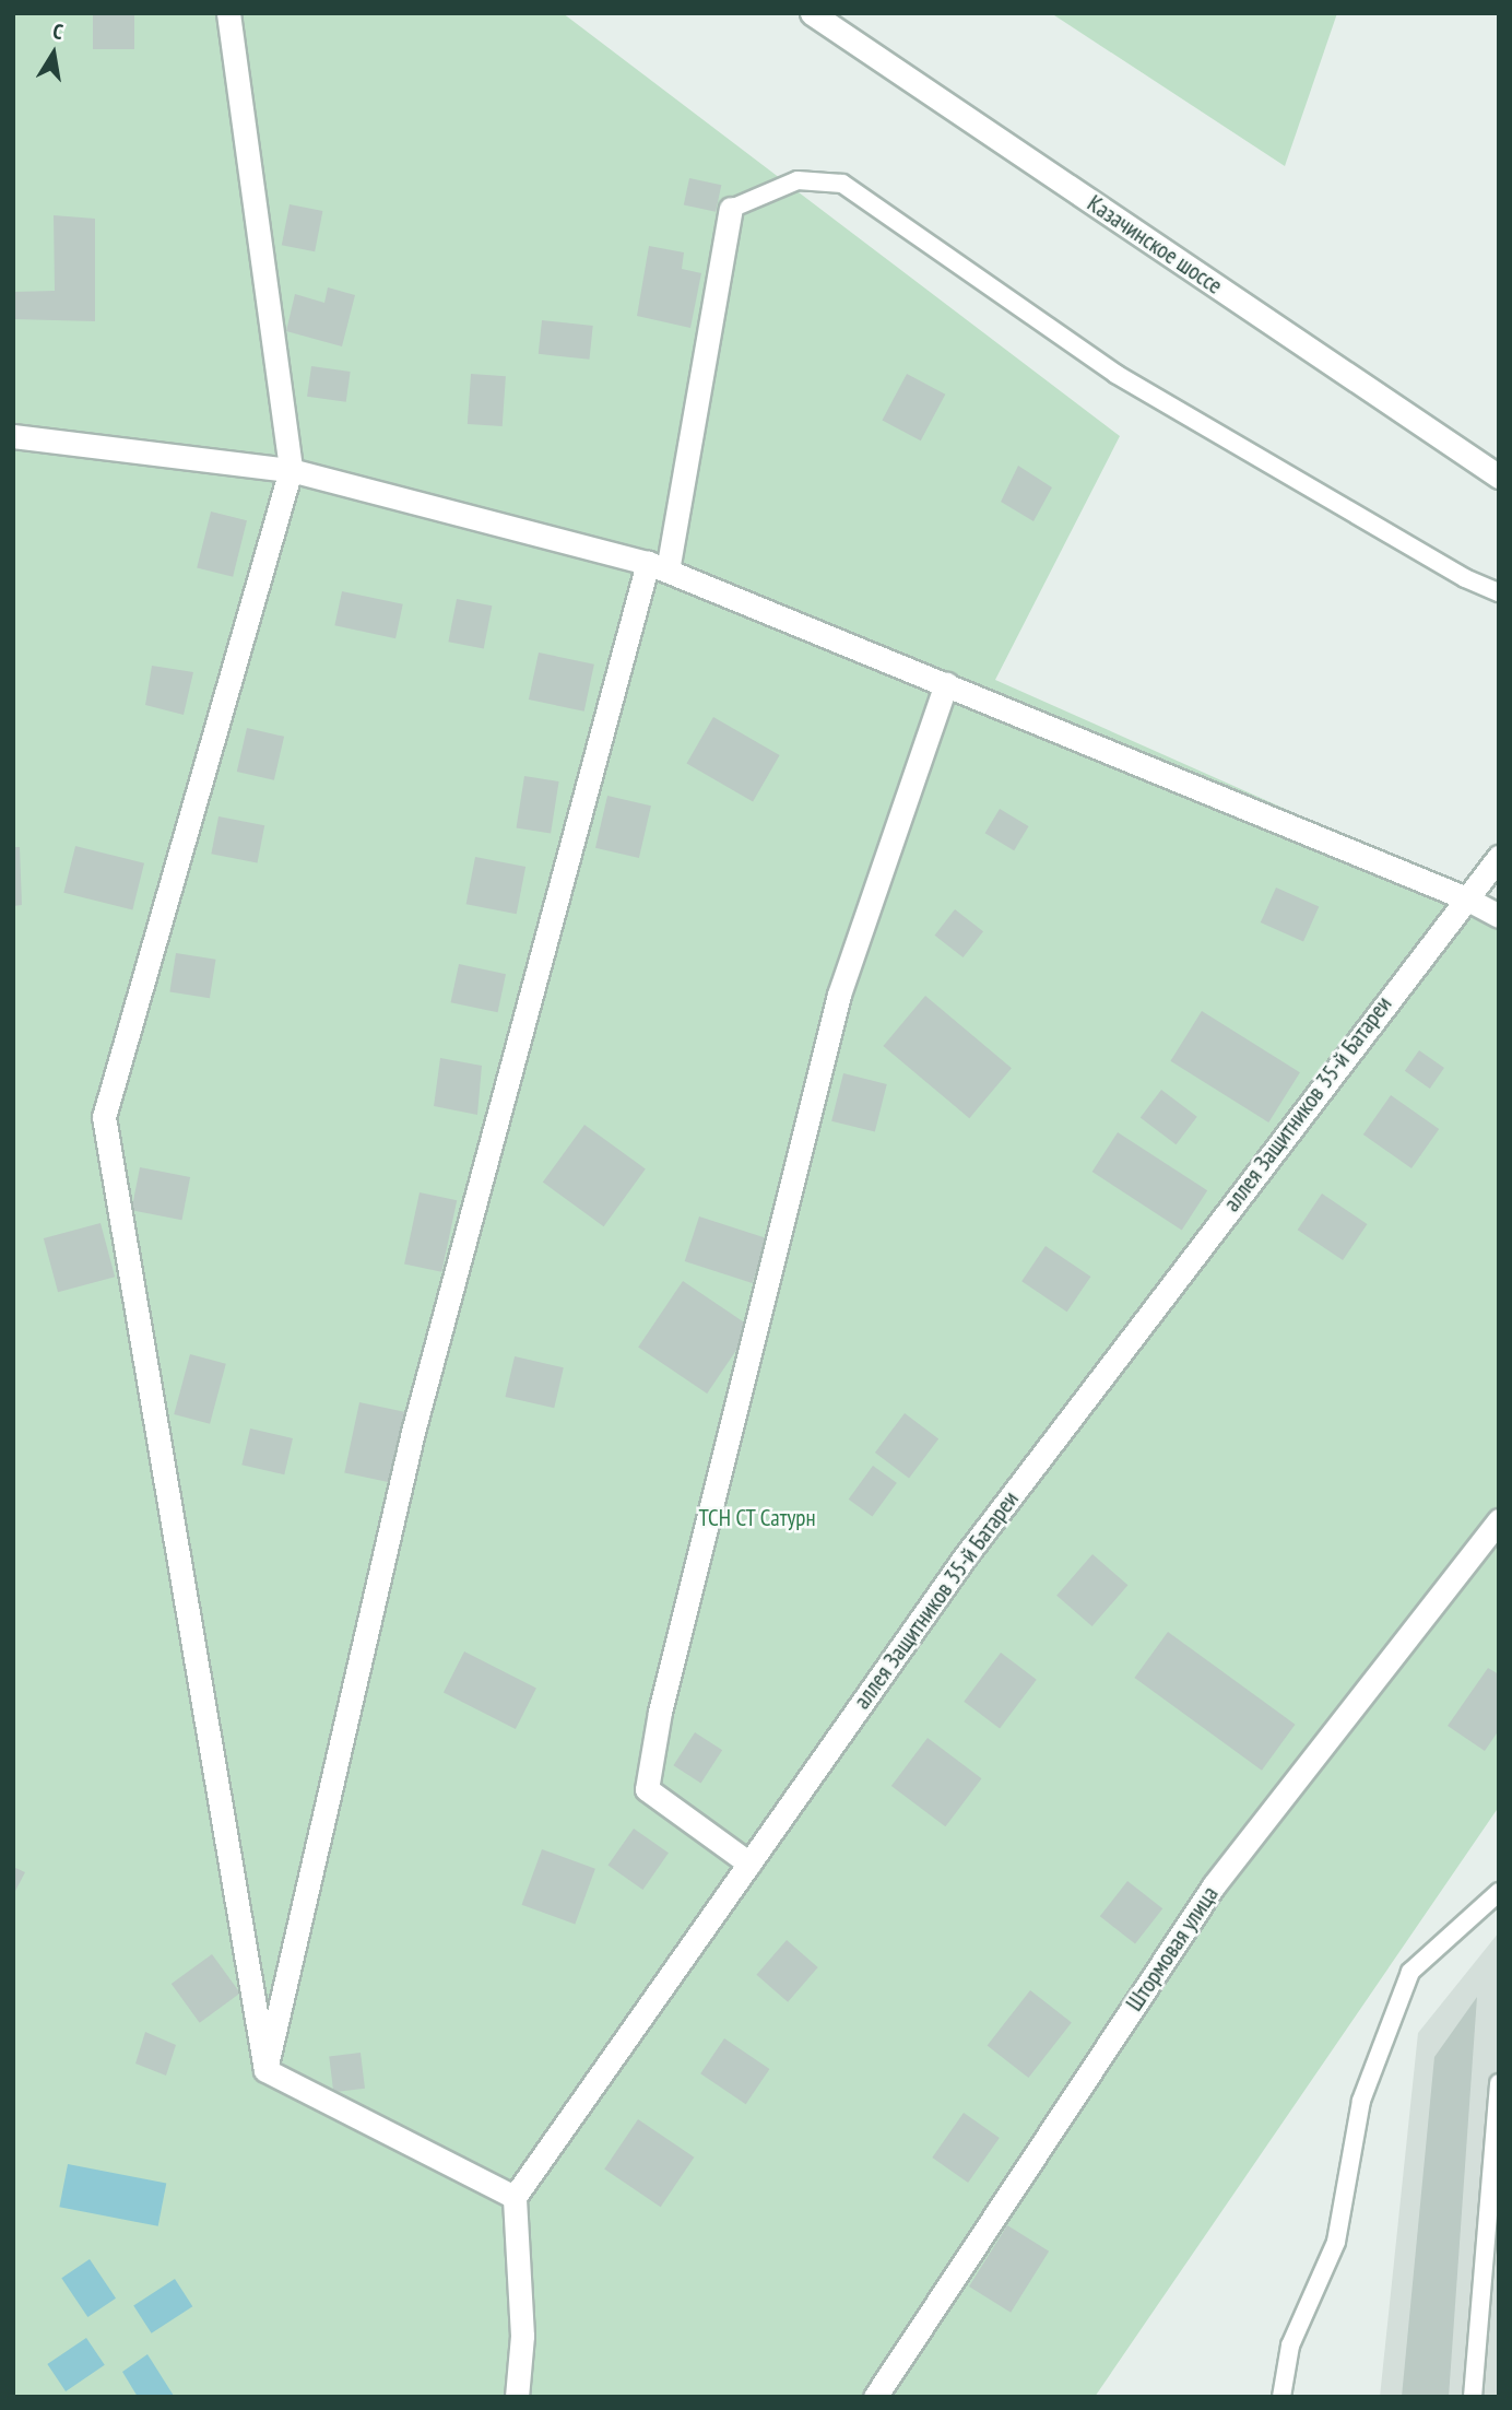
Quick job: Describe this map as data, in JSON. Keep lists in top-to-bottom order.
{
  "streets": {
    "street": ["Казачинское шоссе", "аллея Защитников 35-й Батареи", "Штормовая улица"]
  },
  "parks": ["ТСН СТ Сатурн"],
  "north": "top"
}
